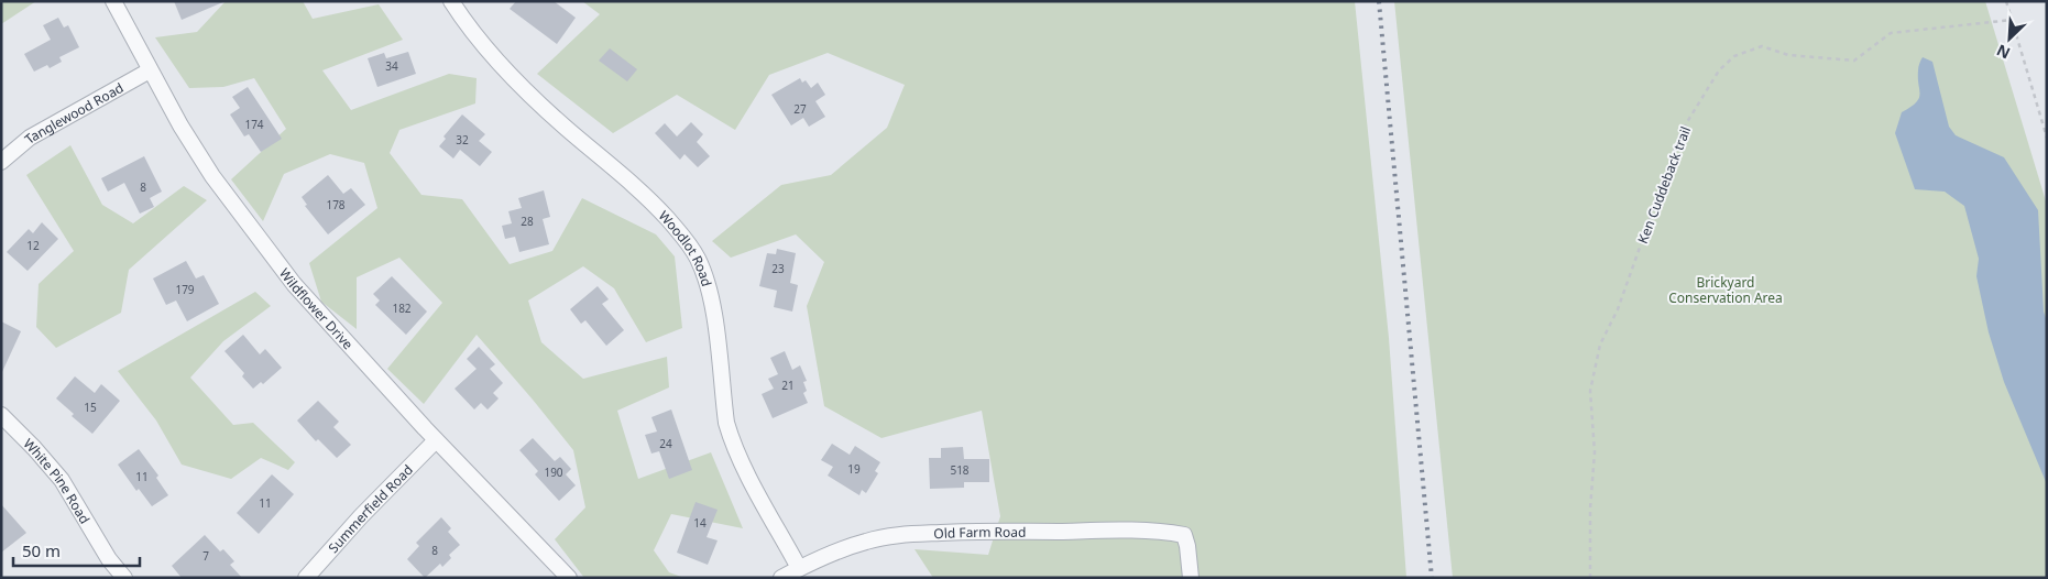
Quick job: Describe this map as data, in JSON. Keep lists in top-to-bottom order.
{
  "streets": {
    "street": [
      "Tanglewood Road",
      "Woodlot Road",
      "Wildflower Drive",
      "White Pine Road",
      "Summerfield Road",
      "Old Farm Road"
    ],
    "path": ["Ken Cuddeback trail"]
  },
  "crossings": [
    ["Tanglewood Road", "Wildflower Drive"],
    ["Woodlot Road", "Old Farm Road"],
    ["Wildflower Drive", "Summerfield Road"]
  ],
  "parks": ["Brickyard Conservation Area"],
  "house_numbers": [
    "34",
    "27",
    "174",
    "32",
    "8",
    "178",
    "28",
    "12",
    "23",
    "179",
    "182",
    "21",
    "15",
    "24",
    "19",
    "518",
    "190",
    "11",
    "11",
    "14",
    "8",
    "7"
  ],
  "scale_bar": "50 m",
  "north": "bottom left"
}
